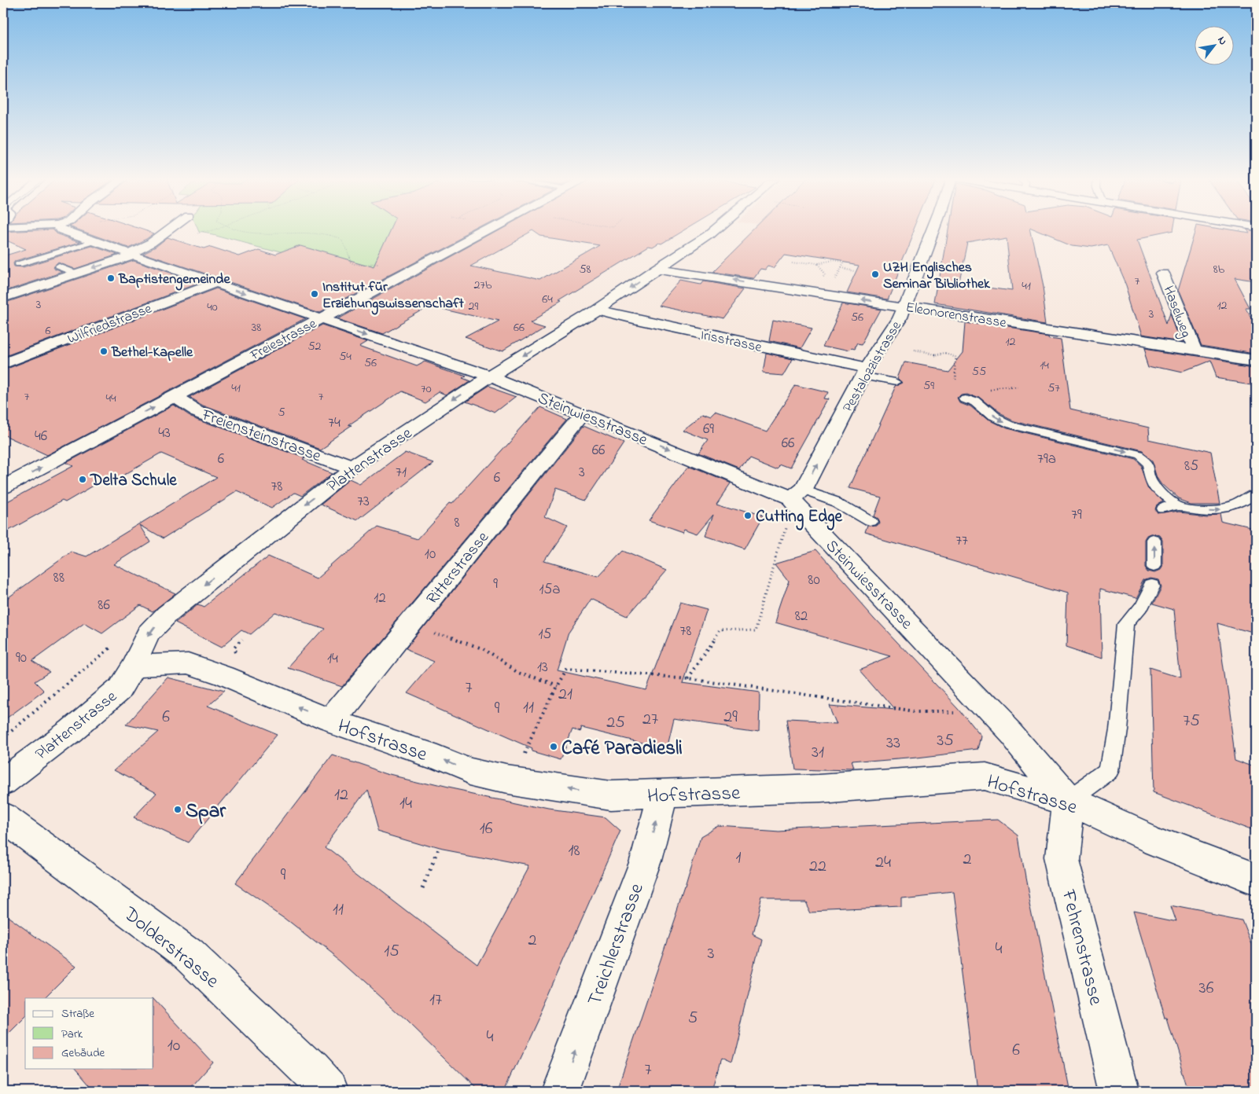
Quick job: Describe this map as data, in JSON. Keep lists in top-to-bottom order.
{
  "streets": {
    "street": [
      "Haselweg",
      "Eleonorenstrasse",
      "Wilfriedstrasse",
      "Freiestrasse",
      "Irisstrasse",
      "Pestalozzistrasse",
      "Steinwiesstrasse",
      "Freiensteinstrasse",
      "Plattenstrasse",
      "Ritterstrasse",
      "Hofstrasse",
      "Treichlerstrasse",
      "Dolderstrasse",
      "Fehrenstrasse"
    ]
  },
  "crossings": [
    ["Haselweg", "Eleonorenstrasse"],
    ["Eleonorenstrasse", "Pestalozzistrasse"],
    ["Eleonorenstrasse", "Plattenstrasse"],
    ["Wilfriedstrasse", "Steinwiesstrasse"],
    ["Freiestrasse", "Steinwiesstrasse"],
    ["Freiestrasse", "Freiensteinstrasse"],
    ["Irisstrasse", "Pestalozzistrasse"],
    ["Irisstrasse", "Plattenstrasse"],
    ["Pestalozzistrasse", "Steinwiesstrasse"],
    ["Steinwiesstrasse", "Plattenstrasse"],
    ["Steinwiesstrasse", "Ritterstrasse"],
    ["Steinwiesstrasse", "Hofstrasse"],
    ["Steinwiesstrasse", "Fehrenstrasse"],
    ["Freiensteinstrasse", "Plattenstrasse"],
    ["Plattenstrasse", "Hofstrasse"],
    ["Ritterstrasse", "Hofstrasse"],
    ["Hofstrasse", "Treichlerstrasse"],
    ["Hofstrasse", "Fehrenstrasse"]
  ],
  "one_way": [
    "Eleonorenstrasse",
    "Pestalozzistrasse",
    "Steinwiesstrasse",
    "Plattenstrasse",
    "Hofstrasse",
    "Treichlerstrasse"
  ],
  "places": [
    "UZH Englisches Seminar Bibliothek",
    "Baptistengemeinde",
    "Institut für Erziehungswissenschaft",
    "Bethel-Kapelle",
    "Delta Schule",
    "Cutting Edge",
    "Café Paradiesli",
    "Spar"
  ],
  "house_numbers": [
    "58",
    "8b",
    "7",
    "27b",
    "41",
    "64",
    "3",
    "12",
    "29",
    "40",
    "3",
    "56",
    "38",
    "66",
    "6",
    "12",
    "52",
    "54",
    "56",
    "14",
    "55",
    "59",
    "41",
    "57",
    "70",
    "7",
    "7",
    "44",
    "5",
    "74",
    "69",
    "43",
    "46",
    "66",
    "66",
    "6",
    "79a",
    "85",
    "71",
    "3",
    "6",
    "78",
    "73",
    "79",
    "8",
    "77",
    "10",
    "88",
    "80",
    "9",
    "15a",
    "12",
    "86",
    "82",
    "78",
    "15",
    "90",
    "14",
    "13",
    "7",
    "21",
    "11",
    "9",
    "6",
    "29",
    "27",
    "75",
    "25",
    "35",
    "33",
    "31",
    "12",
    "14",
    "16",
    "18",
    "1",
    "2",
    "24",
    "22",
    "9",
    "11",
    "2",
    "4",
    "15",
    "3",
    "36",
    "17",
    "5",
    "4",
    "10",
    "6",
    "7"
  ],
  "legend": ["Straße", "Park", "Gebäude"],
  "north": "top right"
}
